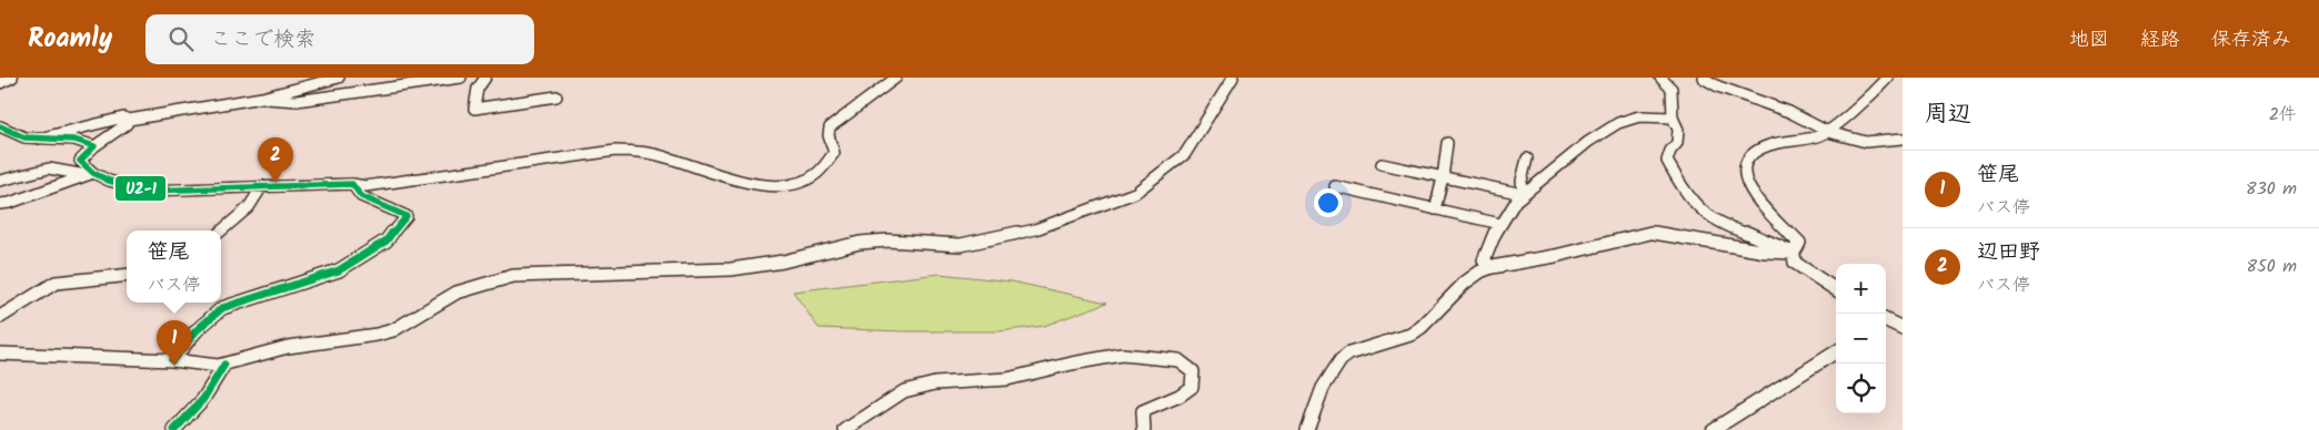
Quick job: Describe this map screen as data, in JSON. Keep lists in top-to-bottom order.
{
  "lines": ["transit line U2-1"],
  "page": {
    "header": "Roamly",
    "search": "ここで検索",
    "nav": ["地図", "経路", "保存済み"],
    "heading": ["周辺", "2件"],
    "pins": ["2", "1"],
    "list": [
      {
        "mark": "1",
        "name": "笹尾",
        "note": "バス停",
        "value": "830 m"
      },
      {
        "mark": "2",
        "name": "辺田野",
        "note": "バス停",
        "value": "850 m"
      }
    ],
    "popup": ["笹尾", "バス停"],
    "map_buttons": ["+", "−"]
  }
}
